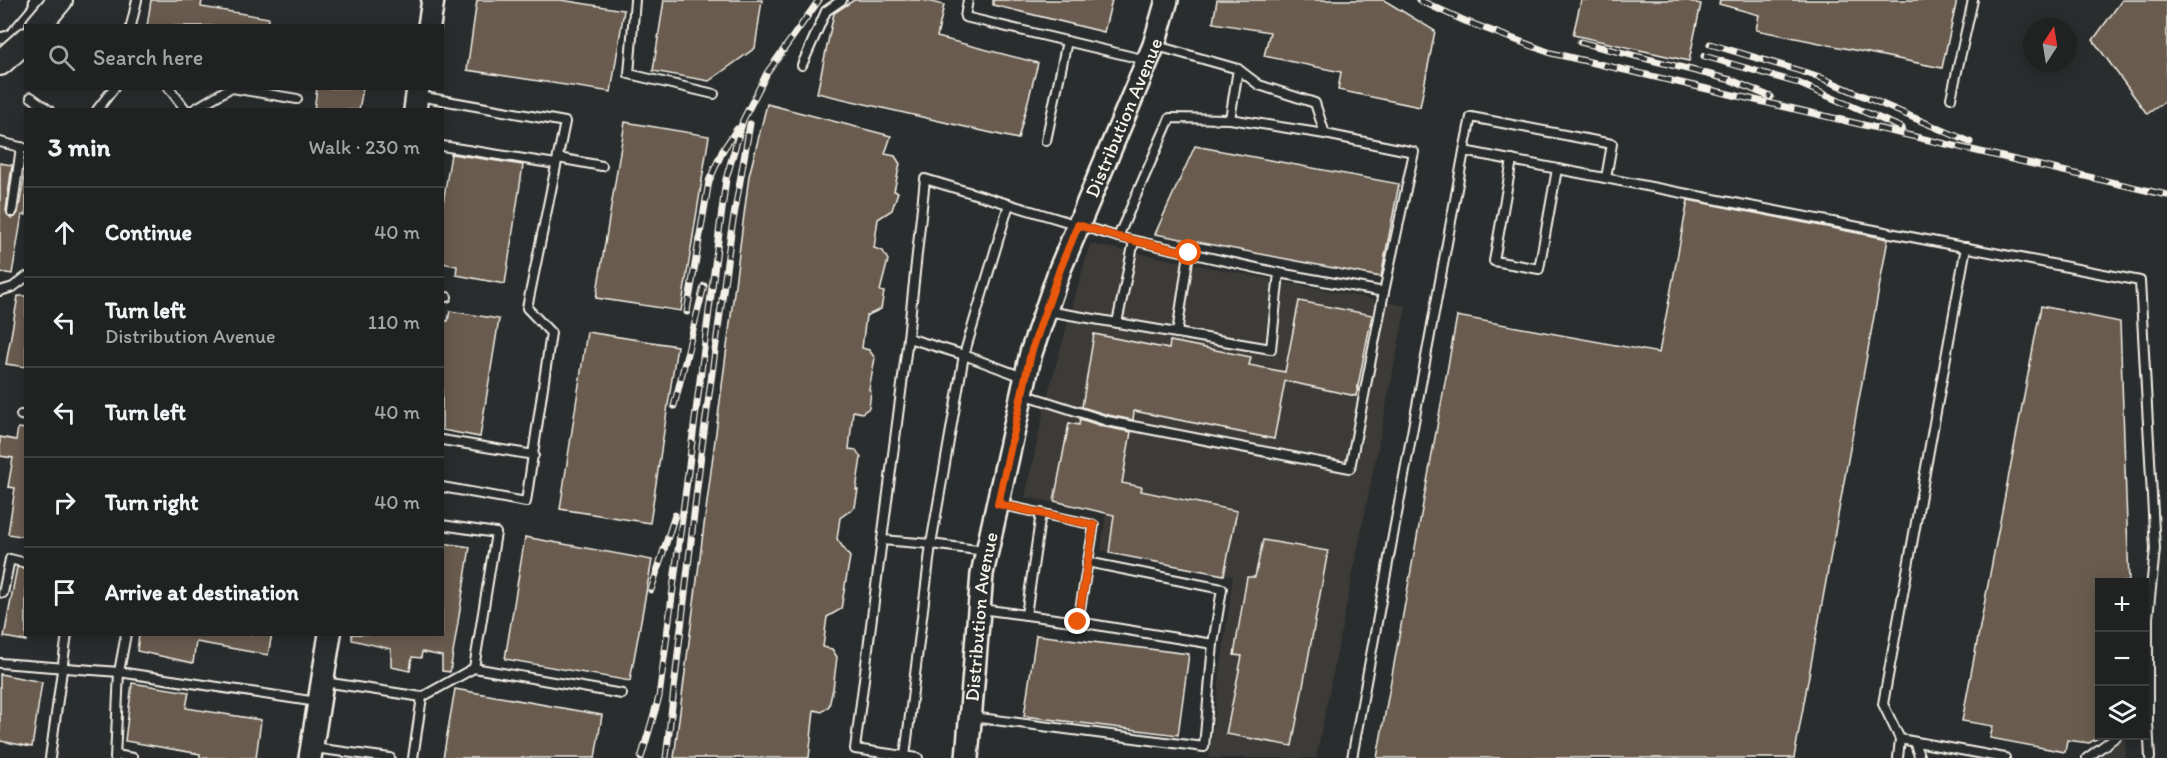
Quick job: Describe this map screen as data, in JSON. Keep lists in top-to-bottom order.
{
  "streets": {
    "street": ["Distribution Avenue"]
  },
  "north": "top",
  "page": {
    "search": "Search here",
    "heading": ["3 min", "Walk · 230 m"],
    "list": [
      ["Continue", "40 m"],
      ["Turn left", "Distribution Avenue", "110 m"],
      ["Turn left", "40 m"],
      ["Turn right", "40 m"],
      "Arrive at destination"
    ],
    "map_buttons": ["+", "−"]
  }
}
